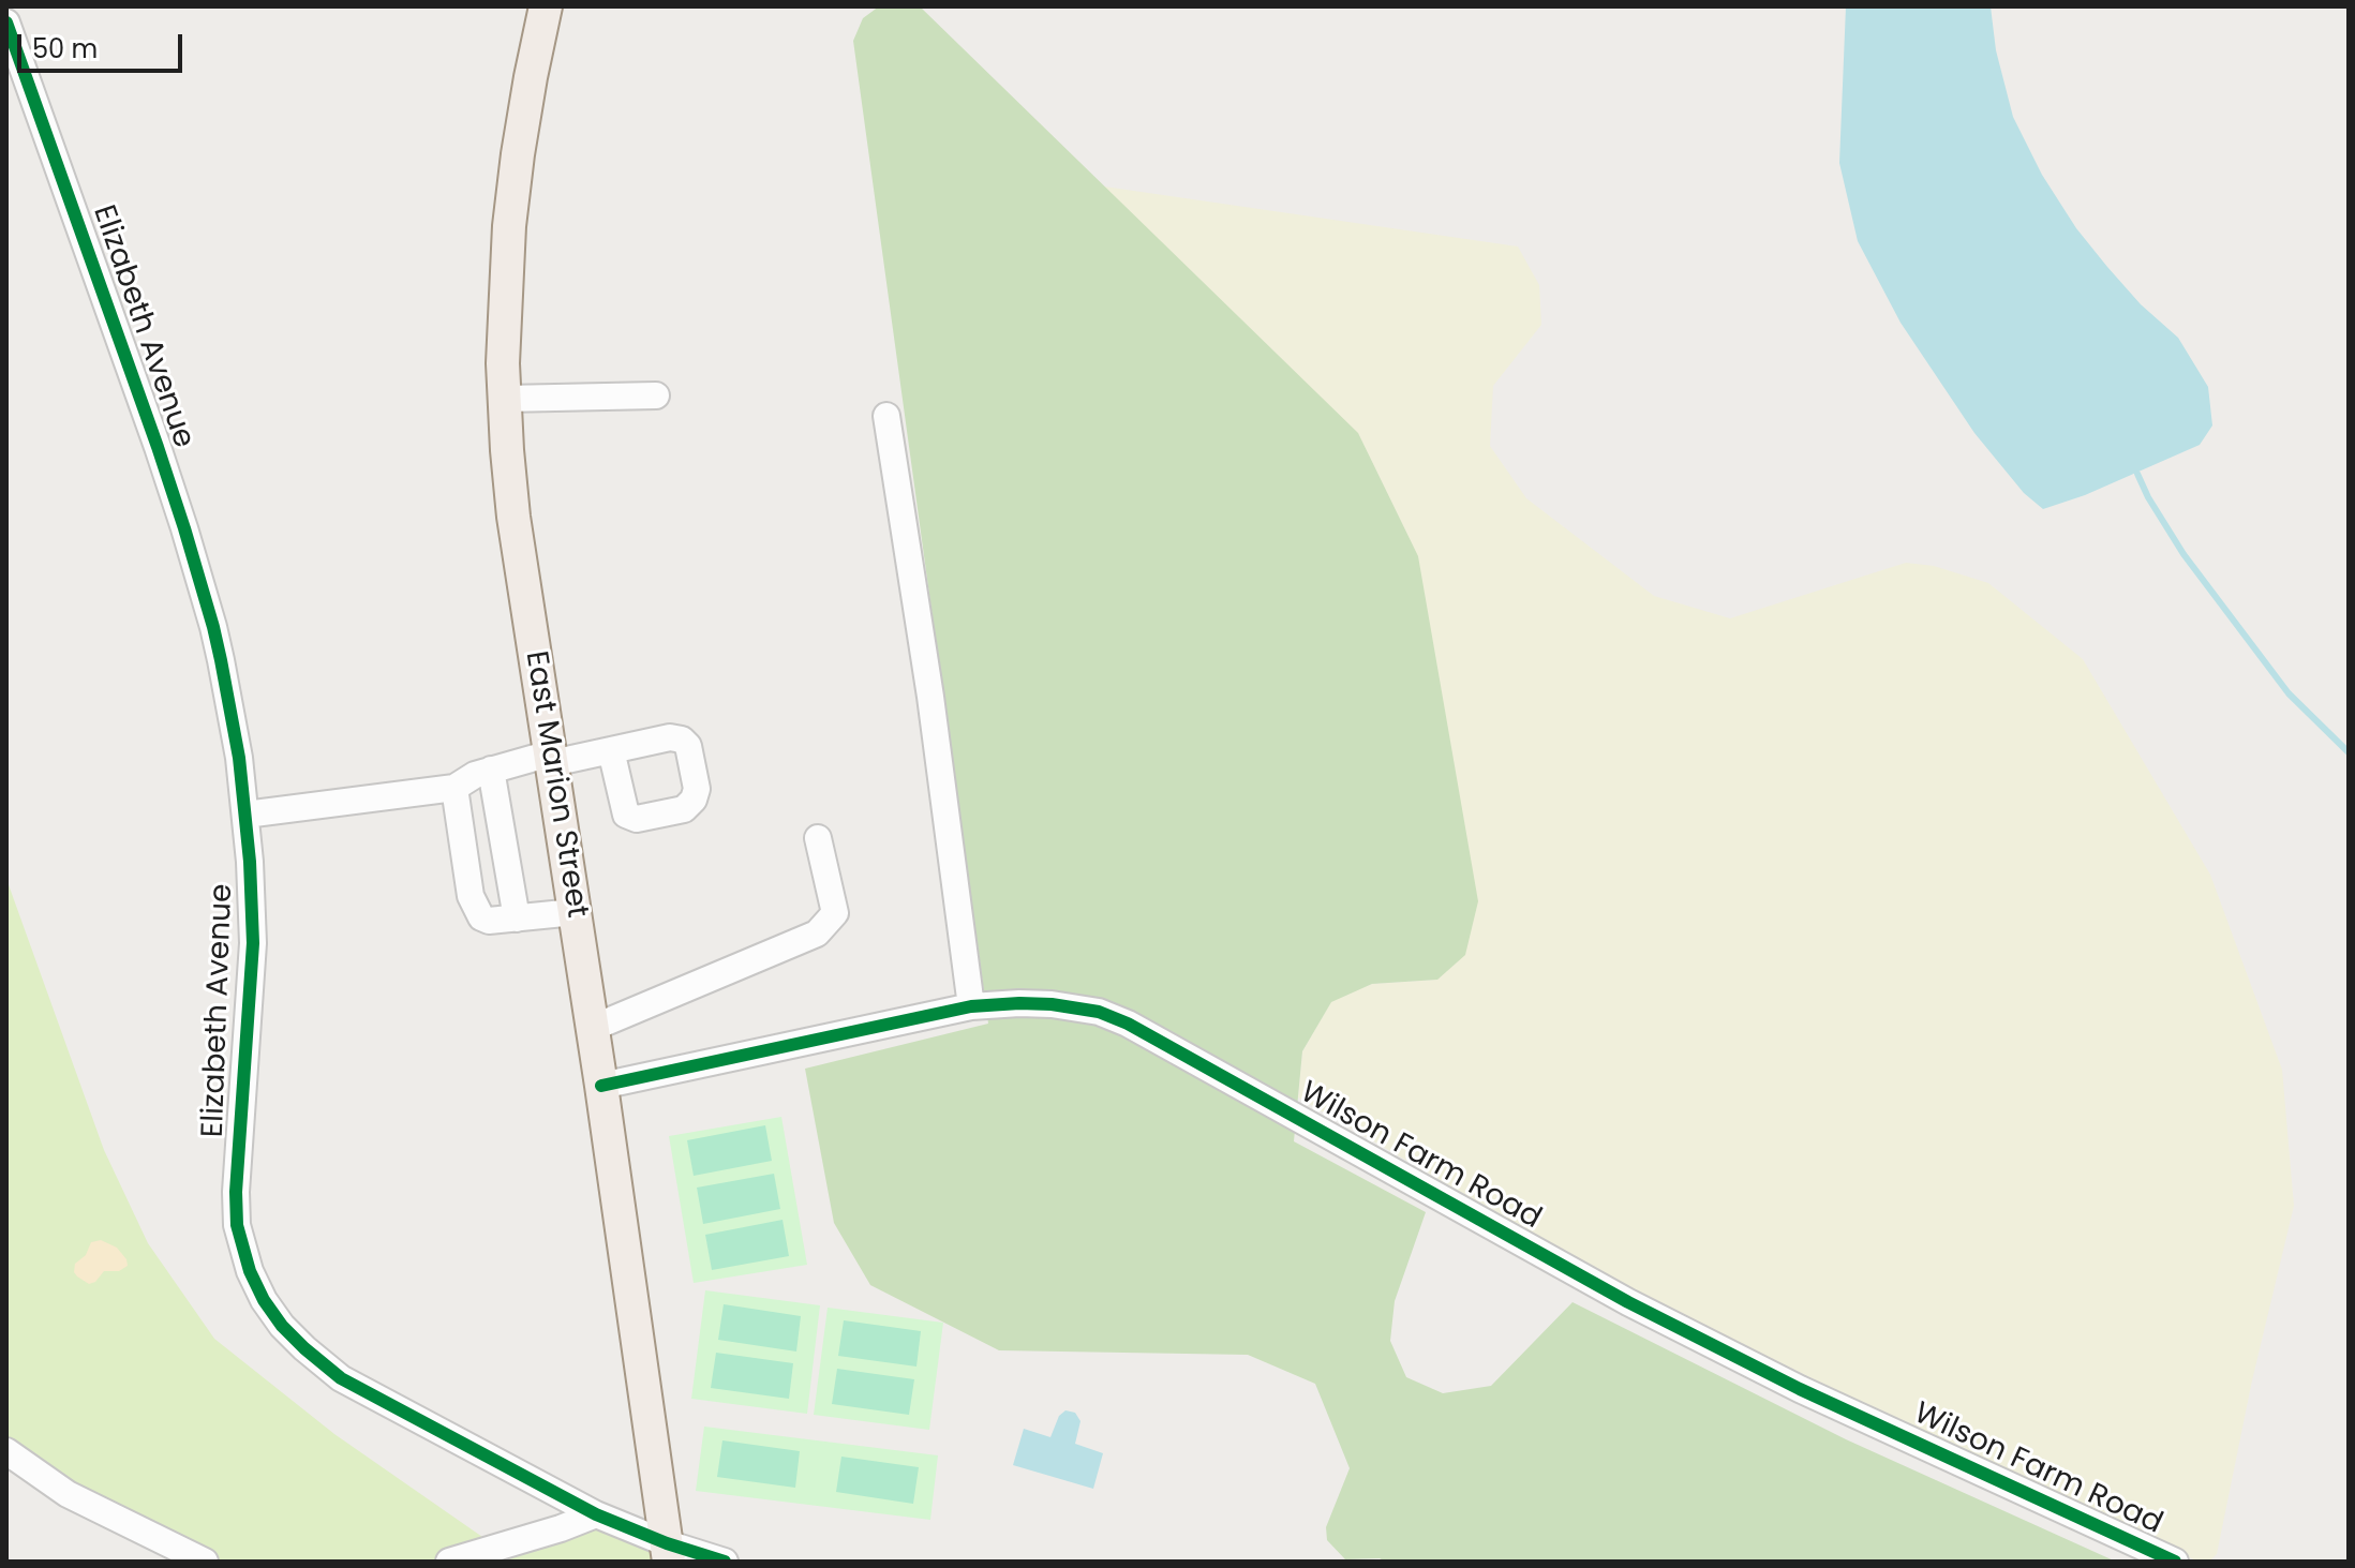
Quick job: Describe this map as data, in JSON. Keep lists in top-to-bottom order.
{
  "streets": {
    "main road": ["East Marion Street"],
    "street": ["Elizabeth Avenue", "Wilson Farm Road"]
  },
  "crossings": [
    ["Elizabeth Avenue", "East Marion Street"],
    ["East Marion Street", "Wilson Farm Road"]
  ],
  "scale_bar": "50 m"
}
